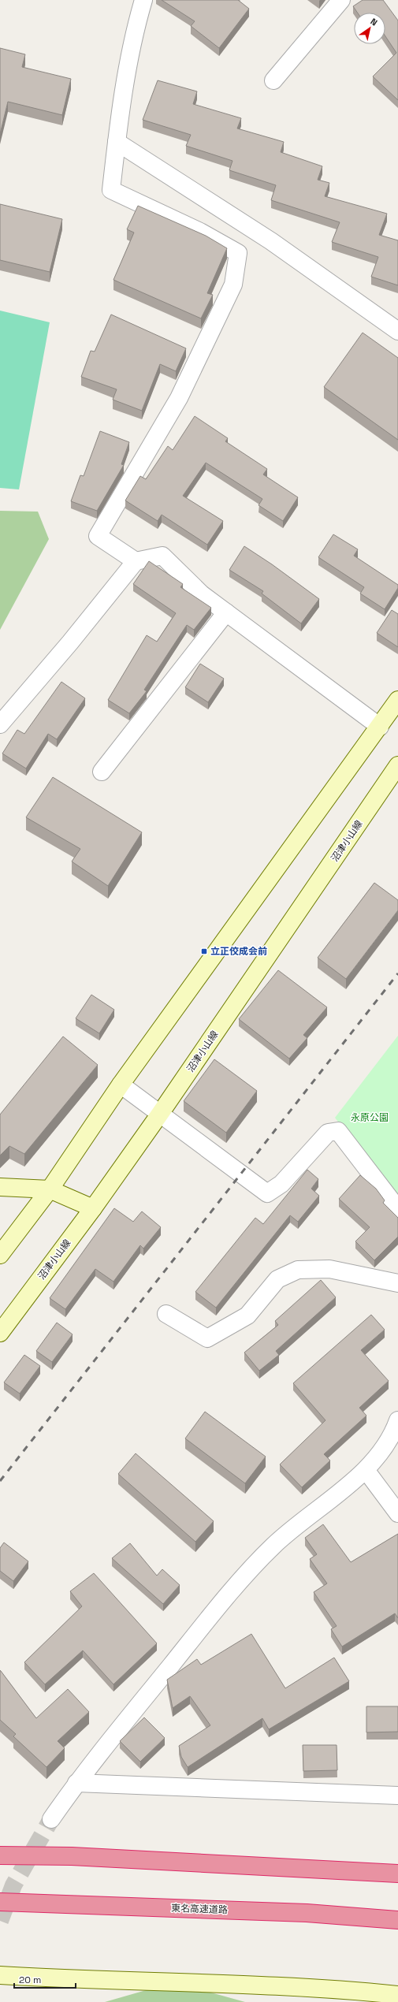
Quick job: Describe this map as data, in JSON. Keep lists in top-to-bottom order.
{
  "streets": {
    "highway": ["東名高速道路"],
    "main road": ["沼津小山線"]
  },
  "parks": ["永原公園"],
  "places": {
    "transit": ["立正佼成会前"]
  },
  "scale_bar": "20 m",
  "north": "top right"
}
